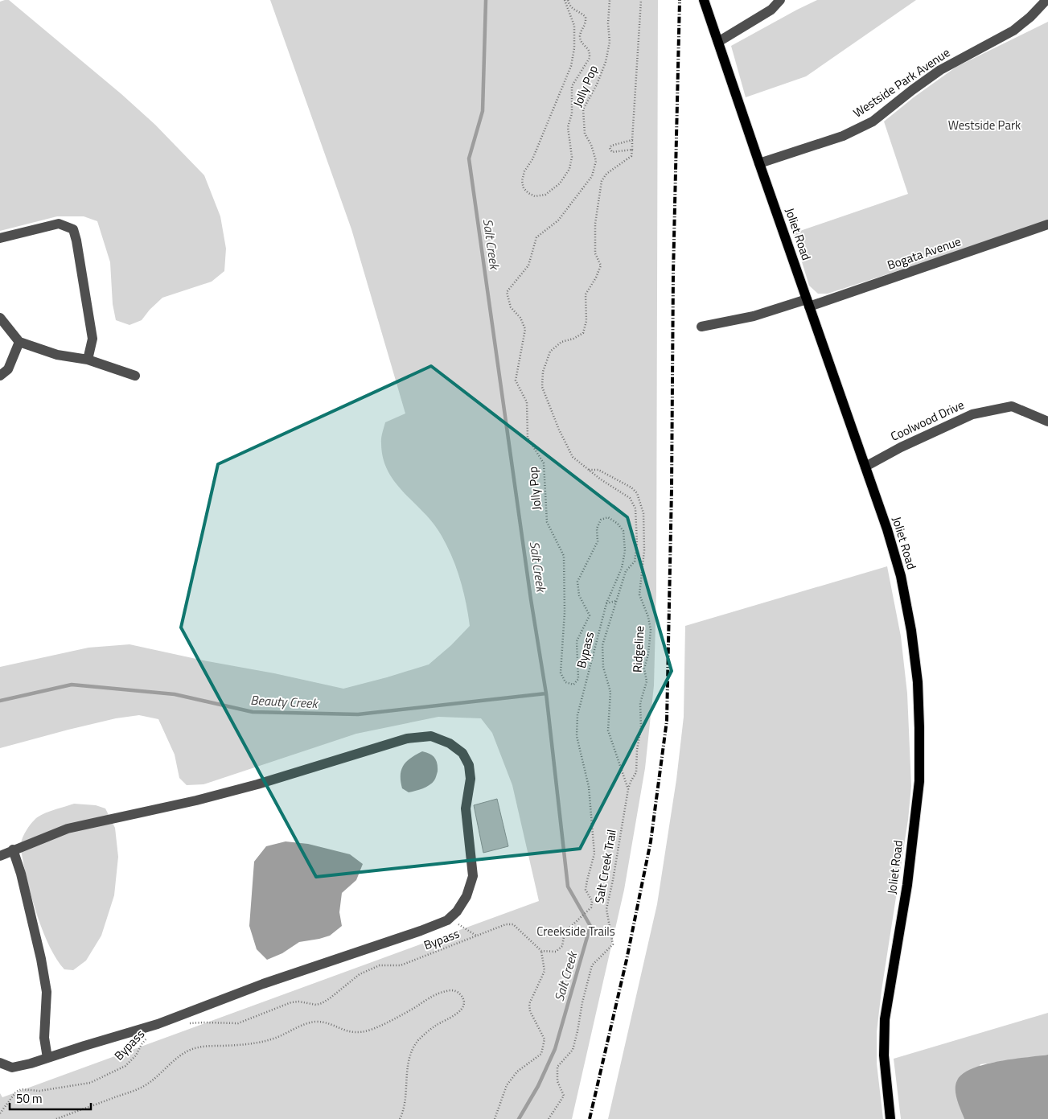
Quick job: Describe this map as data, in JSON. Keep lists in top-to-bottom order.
{
  "streets": {
    "main road": ["Joliet Road"],
    "street": ["Westside Park Avenue", "Bogata Avenue", "Coolwood Drive"],
    "path": [
      "Jolly Pop",
      "Ridgeline",
      "Bypass",
      "Salt Creek Trail"
    ]
  },
  "crossings": [
    ["Westside Park Avenue", "Joliet Road"],
    ["Jolly Pop", "Bypass"],
    ["Joliet Road", "Bogata Avenue"],
    ["Joliet Road", "Coolwood Drive"],
    ["Ridgeline", "Salt Creek Trail"]
  ],
  "water": ["Salt Creek", "Beauty Creek"],
  "parks": ["Westside Park", "Creekside Trails"],
  "scale_bar": "50 m"
}
